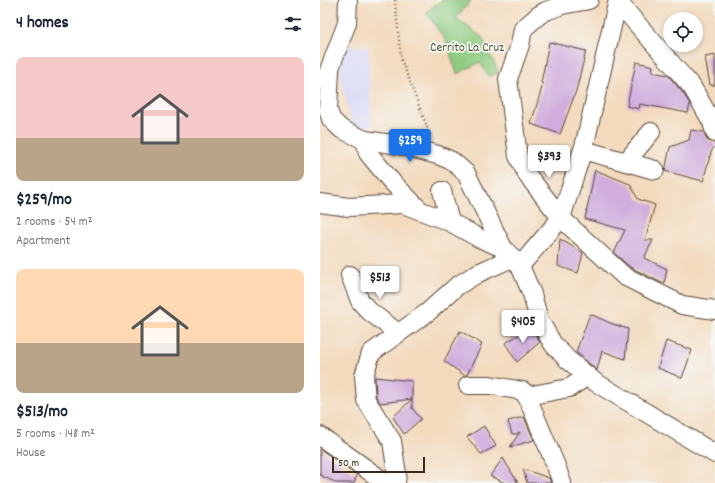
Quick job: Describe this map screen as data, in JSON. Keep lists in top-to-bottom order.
{
  "parks": ["Cerrito La Cruz"],
  "scale_bar": "50 m",
  "page": {
    "heading": "4 homes",
    "list": [
      {
        "name": "$259/mo",
        "note": "2 rooms · 54 m² · Apartment"
      },
      {
        "name": "$513/mo",
        "note": "5 rooms · 148 m² · House"
      }
    ],
    "price": [
      "$259",
      "$393",
      "$513",
      "$405"
    ],
    "scale": "50 m"
  }
}
